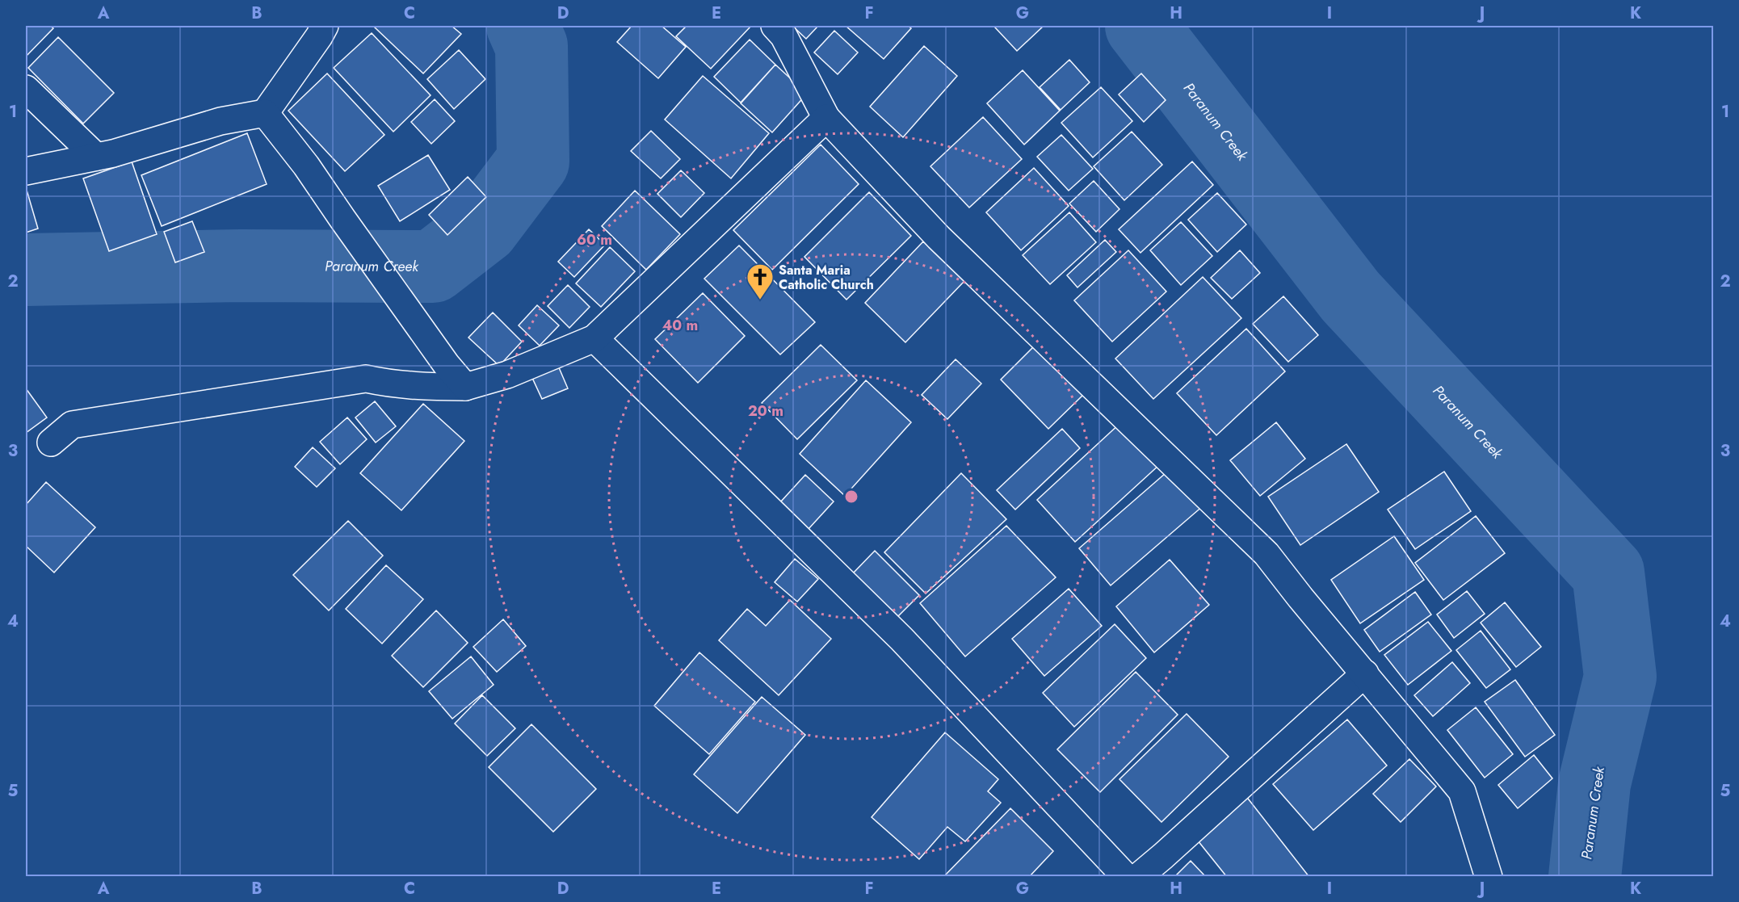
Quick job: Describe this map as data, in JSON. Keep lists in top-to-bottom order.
{
  "water": ["Paranum Creek"],
  "places": {
    "church": ["Santa Maria Catholic Church"]
  },
  "grid": {
    "columns": [
      "A",
      "B",
      "C",
      "D",
      "E",
      "F",
      "G",
      "H",
      "I",
      "J",
      "K"
    ],
    "rows": [
      "1",
      "2",
      "3",
      "4",
      "5"
    ]
  },
  "rings": ["60 m", "40 m", "20 m"]
}
